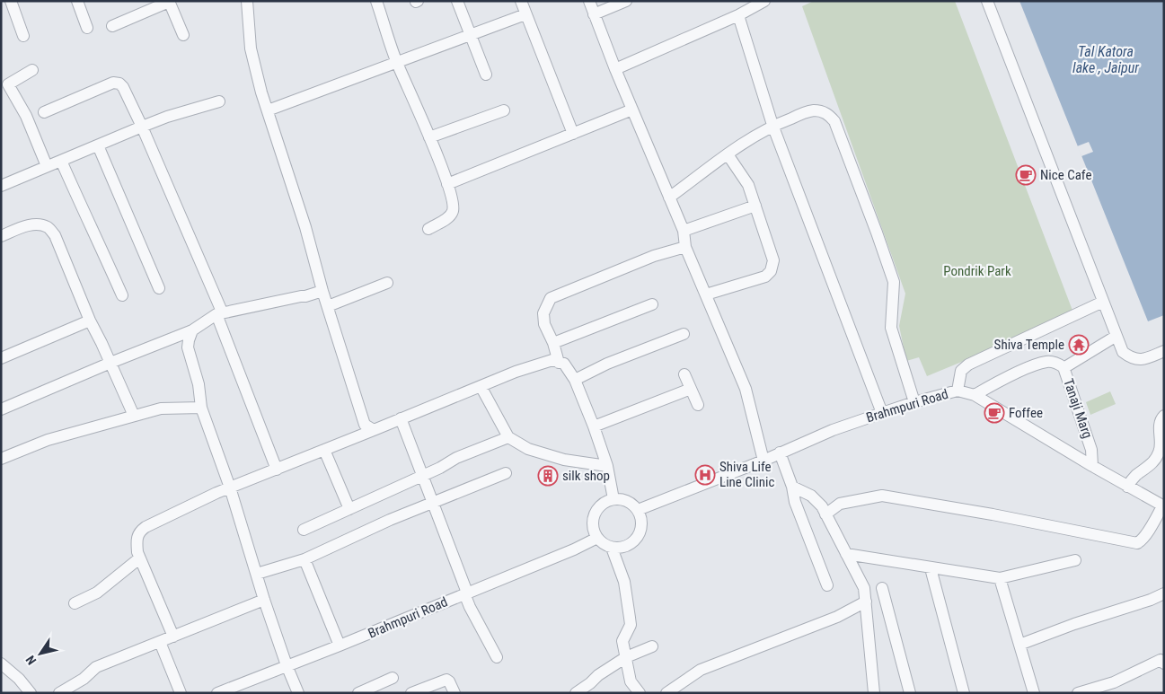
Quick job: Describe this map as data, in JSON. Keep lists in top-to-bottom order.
{
  "streets": {
    "street": ["Brahmpuri Road", "Tanaji Marg"]
  },
  "crossings": [
    ["Brahmpuri Road", "Tanaji Marg"]
  ],
  "water": ["Tal Katora lake , Jaipur"],
  "parks": ["Pondrik Park"],
  "places": {
    "cafe": ["Nice Cafe", "Foffee"],
    "temple": ["Shiva Temple"],
    "hospital": ["Shiva Life Line Clinic"],
    "building": ["silk shop"]
  },
  "north": "bottom left"
}
